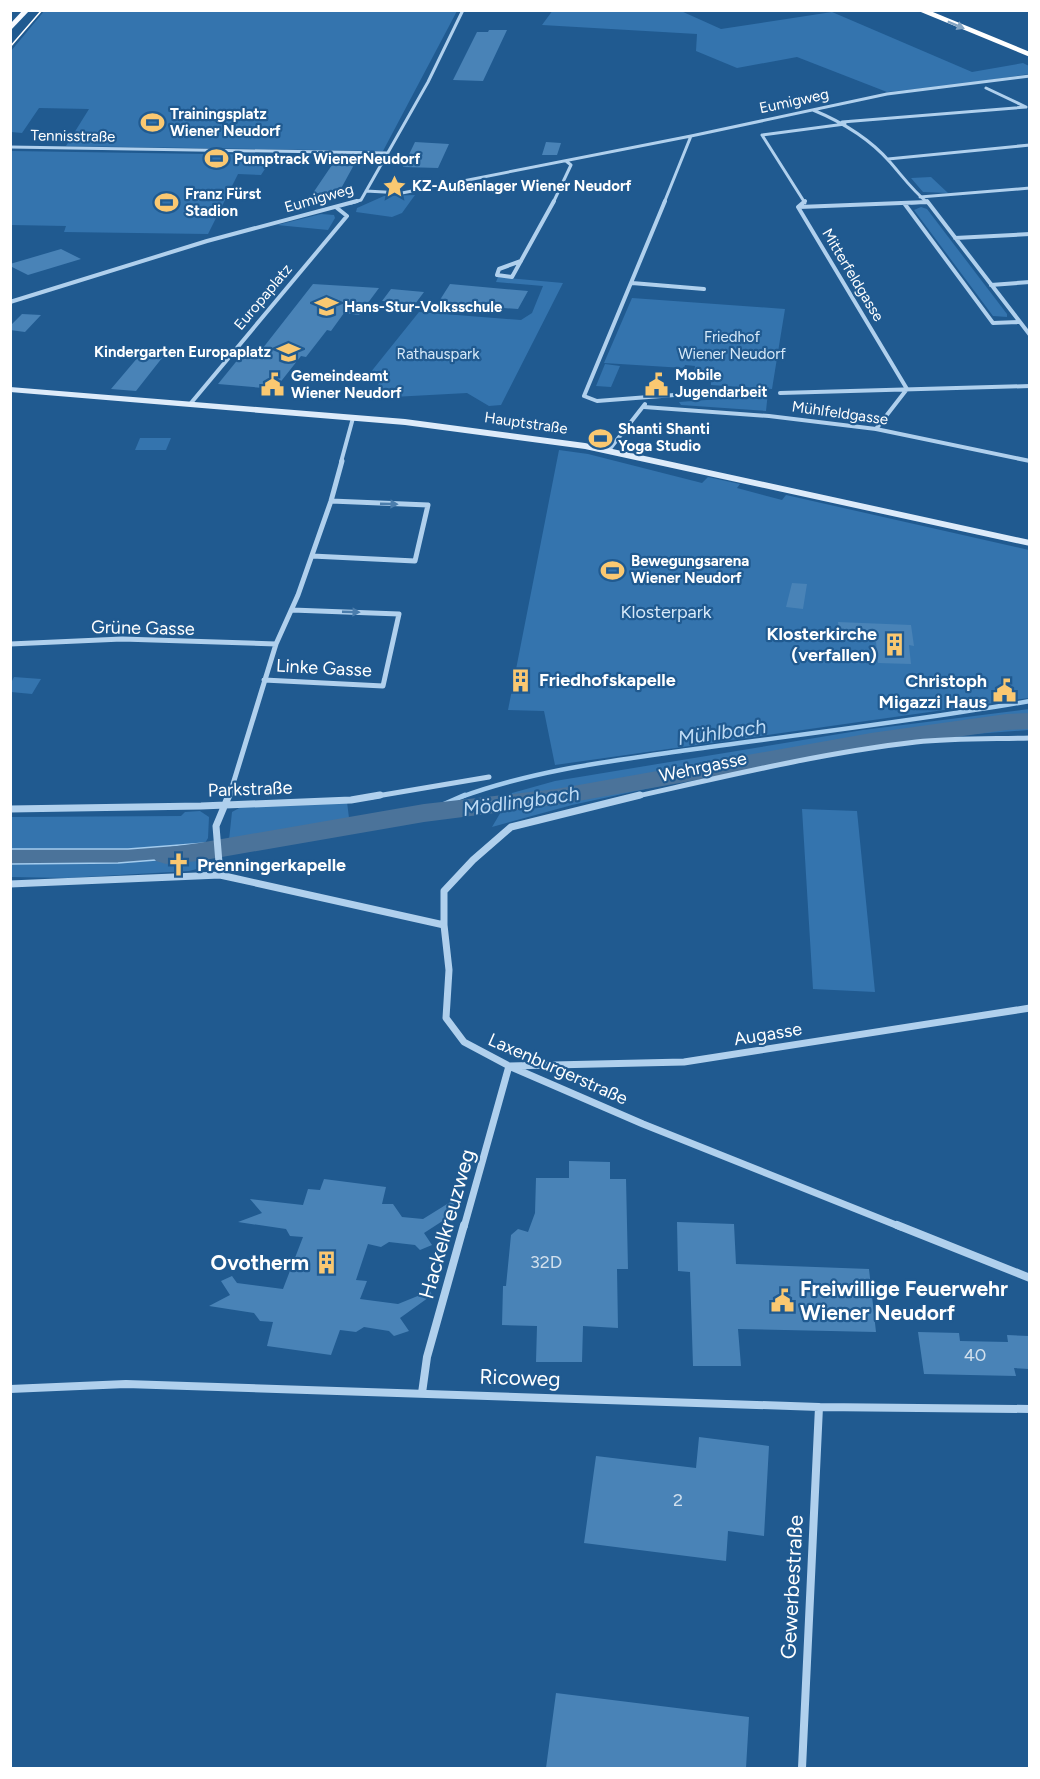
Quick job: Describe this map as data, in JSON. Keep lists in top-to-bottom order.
{
  "streets": {
    "street": [
      "Eumigweg",
      "Tennisstraße",
      "Mitterfeldgasse",
      "Europaplatz",
      "Mühlfeldgasse",
      "Hauptstraße",
      "Grüne Gasse",
      "Linke Gasse",
      "Wehrgasse",
      "Parkstraße",
      "Augasse",
      "Laxenburgerstraße",
      "Hackelkreuzweg",
      "Ricoweg",
      "Gewerbestraße"
    ]
  },
  "crossings": [
    ["Eumigweg", "Europaplatz"],
    ["Europaplatz", "Hauptstraße"],
    ["Hauptstraße", "Linke Gasse"],
    ["Grüne Gasse", "Linke Gasse"],
    ["Linke Gasse", "Parkstraße"],
    ["Wehrgasse", "Laxenburgerstraße"],
    ["Augasse", "Laxenburgerstraße"],
    ["Augasse", "Hackelkreuzweg"],
    ["Laxenburgerstraße", "Hackelkreuzweg"],
    ["Hackelkreuzweg", "Ricoweg"],
    ["Ricoweg", "Gewerbestraße"]
  ],
  "water": ["Mühlbach", "Mödlingbach"],
  "parks": ["Friedhof Wiener Neudorf", "Rathauspark", "Klosterpark"],
  "places": {
    "sports": [
      "Trainingsplatz Wiener Neudorf",
      "Pumptrack WienerNeudorf",
      "Franz Fürst Stadion",
      "Shanti Shanti Yoga Studio",
      "Bewegungsarena Wiener Neudorf"
    ],
    "place": ["KZ-Außenlager Wiener Neudorf"],
    "school or university": ["Hans-Stur-Volksschule", "Kindergarten Europaplatz"],
    "public building": [
      "Mobile Jugendarbeit",
      "Gemeindeamt Wiener Neudorf",
      "Christoph Migazzi Haus",
      "Freiwillige Feuerwehr Wiener Neudorf"
    ],
    "building": ["Klosterkirche (verfallen)", "Friedhofskapelle", "Ovotherm"],
    "church": ["Prenningerkapelle"]
  },
  "house_numbers": ["32D", "40", "2"]
}
